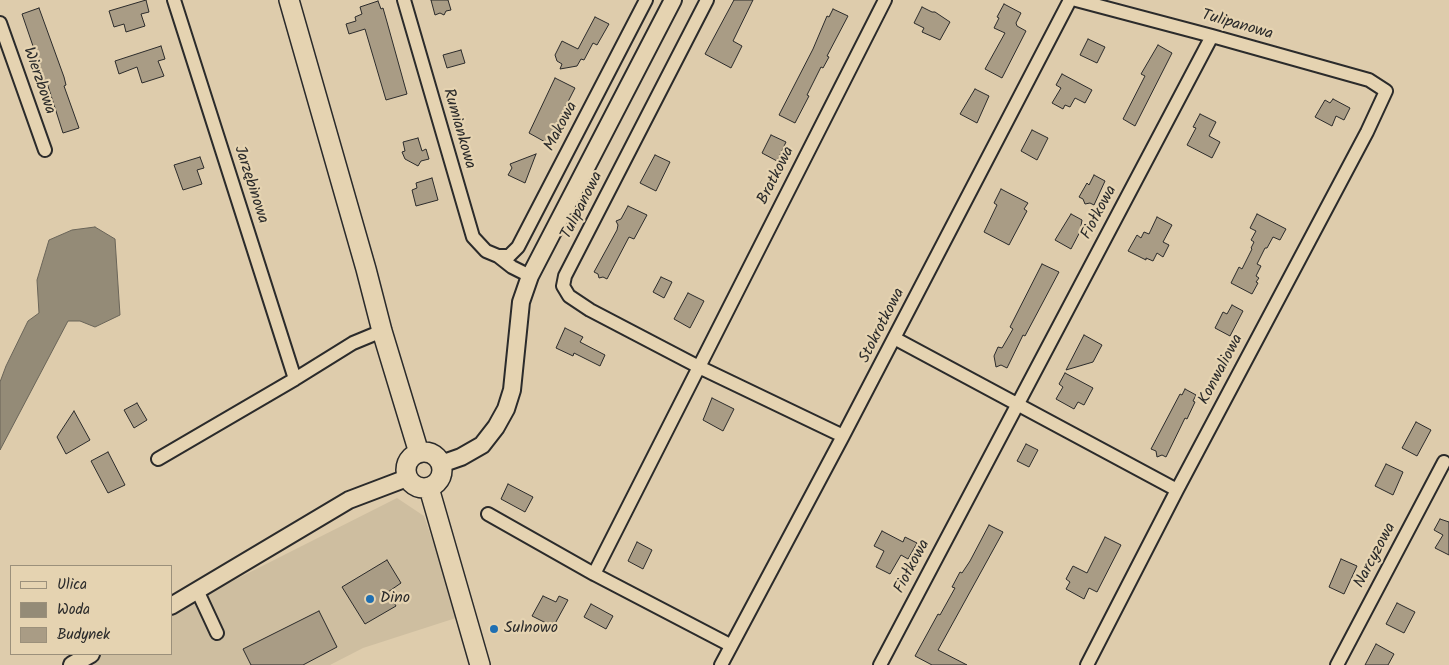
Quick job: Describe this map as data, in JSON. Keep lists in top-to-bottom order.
{
  "streets": {
    "street": [
      "Tulipanowa",
      "Wierzbowa",
      "Makowa",
      "Rumiankowa",
      "Bratkowa",
      "Jarzębinowa",
      "Fiołkowa",
      "Stokrotkowa",
      "Konwaliowa",
      "Narcyzowa"
    ]
  },
  "crossings": [
    ["Tulipanowa", "Bratkowa"],
    ["Tulipanowa", "Fiołkowa"],
    ["Tulipanowa", "Konwaliowa"],
    ["Makowa", "Rumiankowa"]
  ],
  "places": ["Dino", "Sulnowo"],
  "legend": ["Ulica", "Woda", "Budynek"]
}
